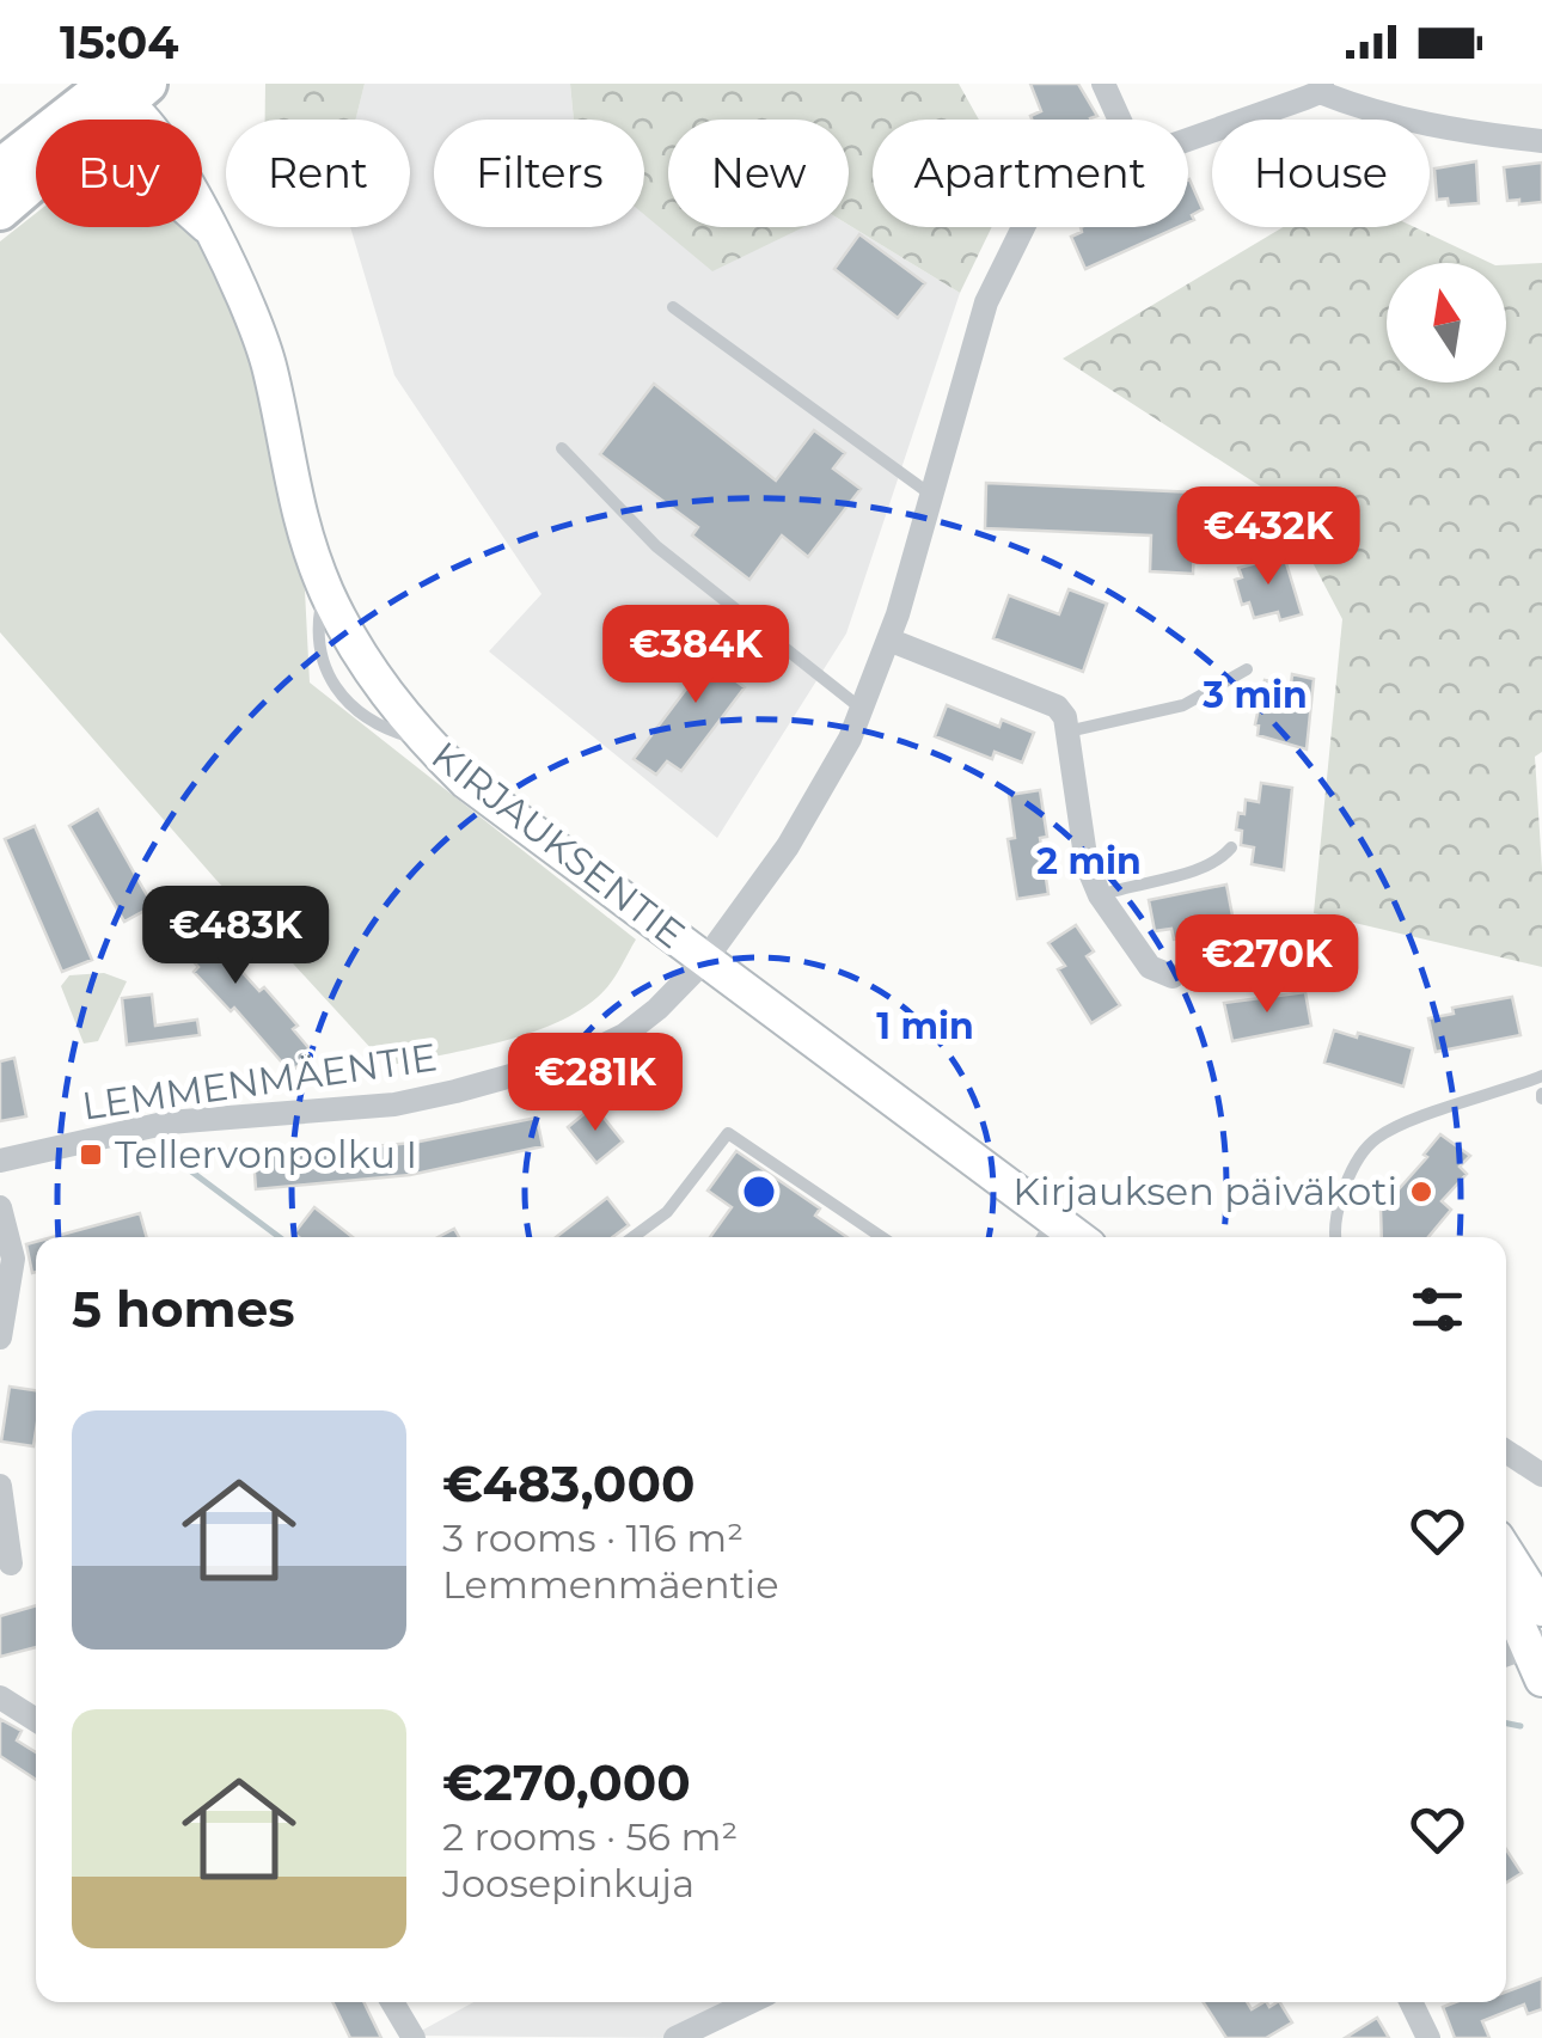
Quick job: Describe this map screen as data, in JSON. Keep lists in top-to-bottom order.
{
  "streets": {
    "street": ["KIRJAUKSENTIE", "LEMMENMÄENTIE"]
  },
  "crossings": [
    ["KIRJAUKSENTIE", "LEMMENMÄENTIE"]
  ],
  "places": {
    "transit": ["Tellervonpolku I"],
    "other": ["Kirjauksen päiväkoti"]
  },
  "north": "top",
  "page": {
    "status": "15:04",
    "chip": [
      "Buy",
      "Rent",
      "Filters",
      "New",
      "Apartment",
      "House"
    ],
    "price": [
      "€432K",
      "€384K",
      "€483K",
      "€270K",
      "€281K"
    ],
    "heading": "5 homes",
    "list": [
      {
        "name": "€483,000",
        "note": "3 rooms · 116 m² · Lemmenmäentie"
      },
      {
        "name": "€270,000",
        "note": "2 rooms · 56 m² · Joosepinkuja"
      }
    ]
  },
  "rings": ["3 min", "2 min", "1 min"]
}
